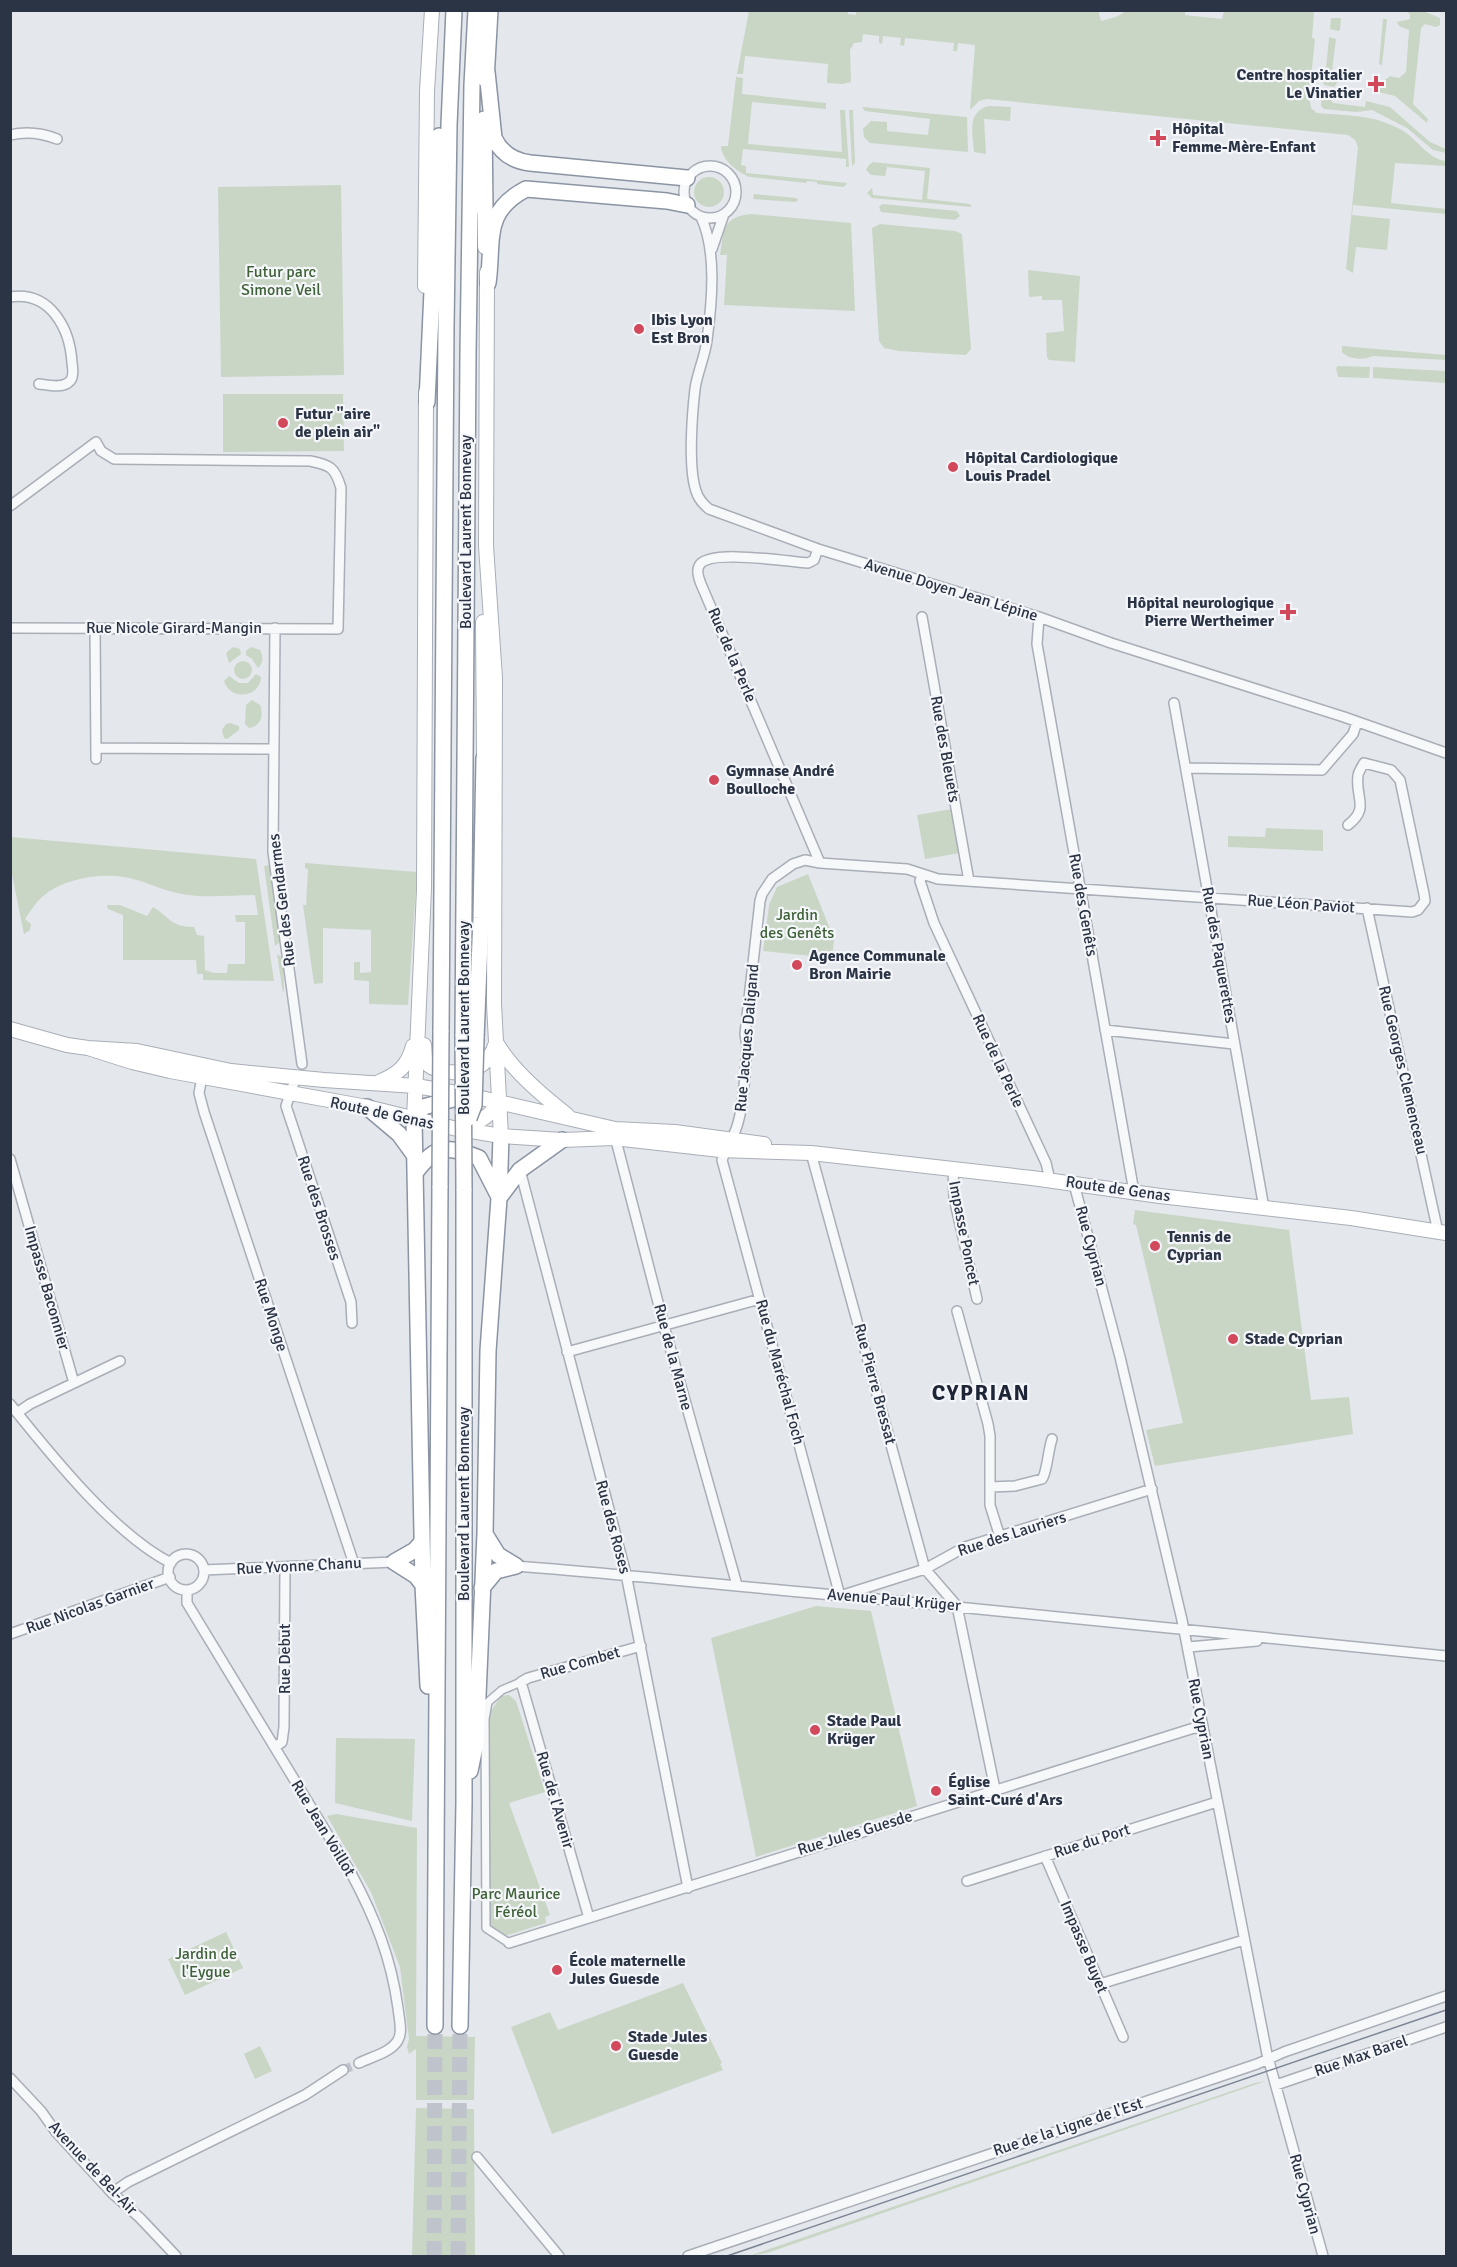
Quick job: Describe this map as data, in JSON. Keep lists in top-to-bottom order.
{
  "streets": {
    "highway": ["Boulevard Laurent Bonnevay"],
    "main road": ["Route de Genas"],
    "street": [
      "Avenue Doyen Jean Lépine",
      "Rue Nicole Girard-Mangin",
      "Rue de la Perle",
      "Rue des Bleuets",
      "Rue des Gendarmes",
      "Rue Léon Paviot",
      "Rue des Genêts",
      "Rue des Paquerettes",
      "Rue Jacques Daligand",
      "Rue Georges Clemenceau",
      "Rue des Brosses",
      "Impasse Poncet",
      "Rue Cyprian",
      "Impasse Baconnier",
      "Rue Monge",
      "Rue de la Marne",
      "Rue du Maréchal Foch",
      "Rue Pierre Bressat",
      "Rue des Roses",
      "Rue des Lauriers",
      "Rue Yvonne Chanu",
      "Avenue Paul Krüger",
      "Rue Nicolas Garnier",
      "Rue Debut",
      "Rue Combet",
      "Rue de l'Avenir",
      "Rue Jean Voillot",
      "Rue Jules Guesde",
      "Rue du Port",
      "Impasse Buyet",
      "Rue Max Barel",
      "Rue de la Ligne de l'Est",
      "Avenue de Bel-Air"
    ]
  },
  "crossings": [
    ["Boulevard Laurent Bonnevay", "Route de Genas"],
    ["Avenue Doyen Jean Lépine", "Rue de la Perle"],
    ["Avenue Doyen Jean Lépine", "Rue des Genêts"],
    ["Rue Nicole Girard-Mangin", "Rue des Gendarmes"],
    ["Rue de la Perle", "Rue Léon Paviot"],
    ["Rue de la Perle", "Rue Jacques Daligand"],
    ["Rue de la Perle", "Route de Genas"],
    ["Rue des Bleuets", "Rue Léon Paviot"],
    ["Rue Léon Paviot", "Rue des Genêts"],
    ["Rue Léon Paviot", "Rue des Paquerettes"],
    ["Rue Léon Paviot", "Rue Jacques Daligand"],
    ["Rue Léon Paviot", "Rue Georges Clemenceau"],
    ["Rue des Genêts", "Route de Genas"],
    ["Rue des Paquerettes", "Route de Genas"],
    ["Rue Jacques Daligand", "Route de Genas"],
    ["Rue Jacques Daligand", "Rue du Maréchal Foch"],
    ["Rue Georges Clemenceau", "Route de Genas"],
    ["Route de Genas", "Rue des Brosses"],
    ["Route de Genas", "Impasse Poncet"],
    ["Route de Genas", "Rue Cyprian"],
    ["Route de Genas", "Rue Monge"],
    ["Route de Genas", "Rue de la Marne"],
    ["Route de Genas", "Rue du Maréchal Foch"],
    ["Route de Genas", "Rue Pierre Bressat"],
    ["Rue Cyprian", "Rue des Lauriers"],
    ["Rue Cyprian", "Avenue Paul Krüger"],
    ["Rue Cyprian", "Rue Jules Guesde"],
    ["Rue Cyprian", "Rue du Port"],
    ["Rue Cyprian", "Rue Max Barel"],
    ["Rue Cyprian", "Rue de la Ligne de l'Est"],
    ["Rue Monge", "Rue Yvonne Chanu"],
    ["Rue de la Marne", "Avenue Paul Krüger"],
    ["Rue du Maréchal Foch", "Rue des Lauriers"],
    ["Rue du Maréchal Foch", "Avenue Paul Krüger"],
    ["Rue Pierre Bressat", "Rue des Lauriers"],
    ["Rue Pierre Bressat", "Avenue Paul Krüger"],
    ["Rue des Roses", "Avenue Paul Krüger"],
    ["Rue des Roses", "Rue Combet"],
    ["Rue des Roses", "Rue Jules Guesde"],
    ["Rue des Lauriers", "Avenue Paul Krüger"],
    ["Rue Yvonne Chanu", "Rue Nicolas Garnier"],
    ["Rue Yvonne Chanu", "Rue Debut"],
    ["Rue Yvonne Chanu", "Rue Jean Voillot"],
    ["Rue Nicolas Garnier", "Rue Jean Voillot"],
    ["Rue Debut", "Rue Jean Voillot"],
    ["Rue Combet", "Rue de l'Avenir"],
    ["Rue de l'Avenir", "Rue Jules Guesde"],
    ["Rue du Port", "Impasse Buyet"]
  ],
  "districts": ["CYPRIAN"],
  "parks": [
    "Futur parc Simone Veil",
    "Jardin des Genêts",
    "Parc Maurice Féréol",
    "Jardin de l'Eygue"
  ],
  "places": {
    "health": ["Centre hospitalier Le Vinatier", "Hôpital Femme-Mère-Enfant", "Hôpital neurologique Pierre Wertheimer"],
    "other": [
      "Ibis Lyon Est Bron",
      "Futur \"aire de plein air\"",
      "Hôpital Cardiologique Louis Pradel",
      "Gymnase André Boulloche",
      "Agence Communale Bron Mairie",
      "Tennis de Cyprian",
      "Stade Cyprian",
      "Stade Paul Krüger",
      "Église Saint-Curé d'Ars",
      "École maternelle Jules Guesde",
      "Stade Jules Guesde"
    ]
  }
}
